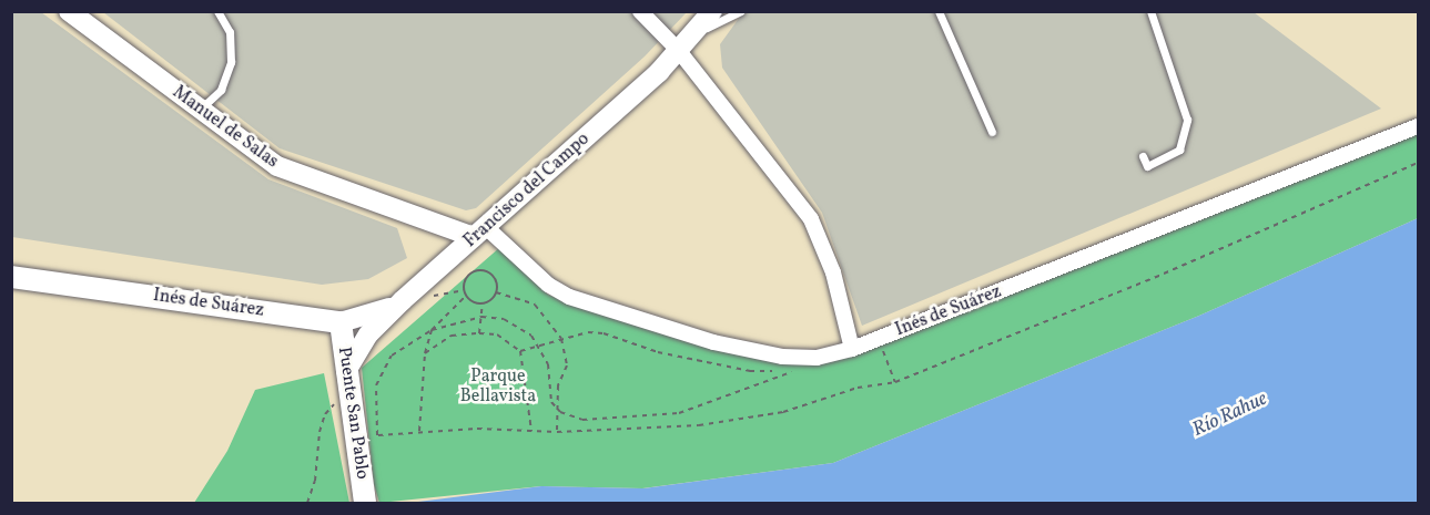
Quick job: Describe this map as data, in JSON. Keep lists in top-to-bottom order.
{
  "streets": {
    "main road": ["Inés de Suárez", "Puente San Pablo"],
    "street": ["Manuel de Salas", "Francisco del Campo"]
  },
  "crossings": [
    ["Manuel de Salas", "Francisco del Campo"],
    ["Manuel de Salas", "Inés de Suárez"],
    ["Francisco del Campo", "Inés de Suárez"],
    ["Francisco del Campo", "Puente San Pablo"],
    ["Inés de Suárez", "Puente San Pablo"]
  ],
  "water": ["Río Rahue"],
  "parks": ["Parque Bellavista"]
}
